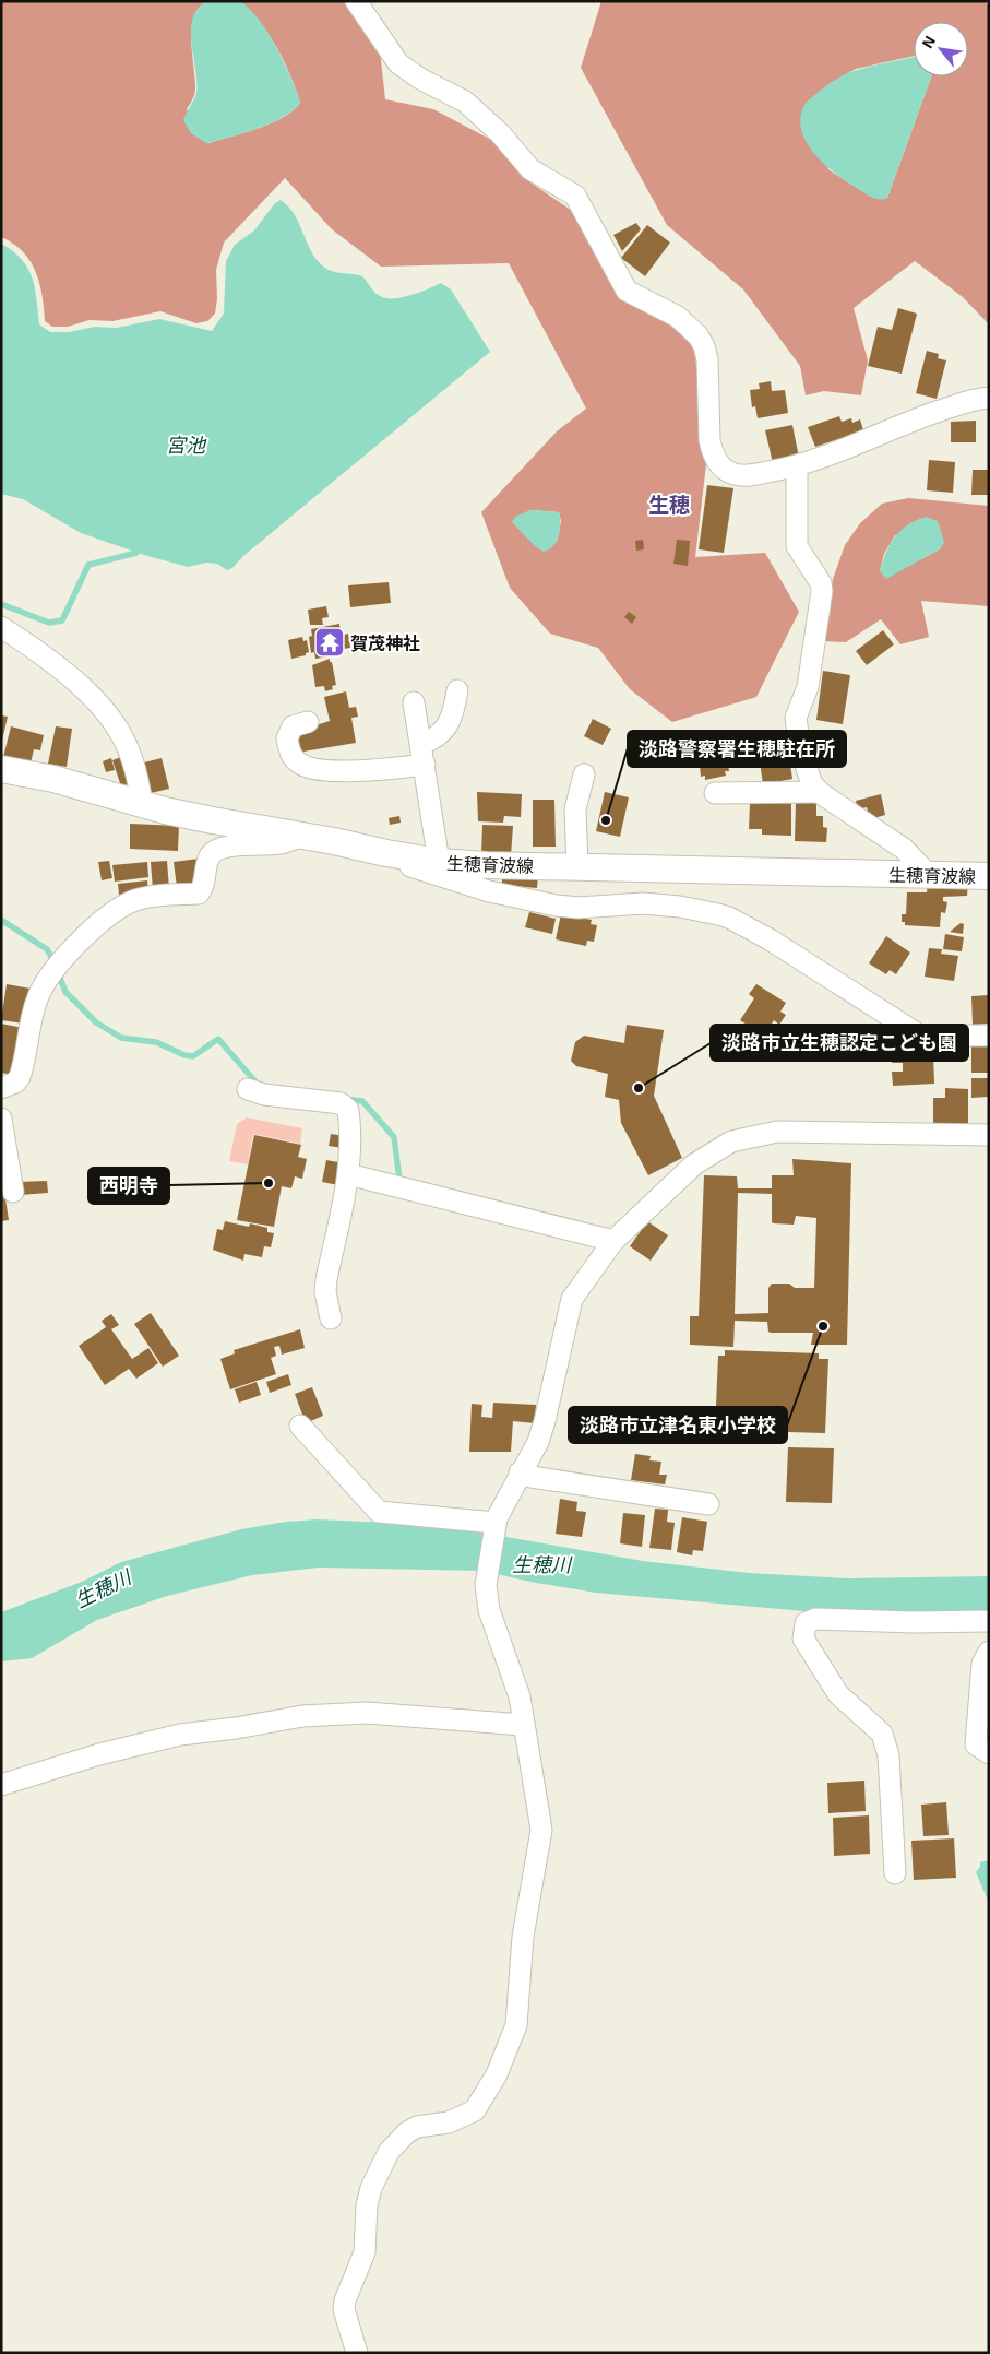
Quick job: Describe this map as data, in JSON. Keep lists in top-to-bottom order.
{
  "streets": {
    "main road": ["生穂育波線"]
  },
  "districts": ["生穂"],
  "water": ["宮池", "生穂川"],
  "places": {
    "temple": ["賀茂神社"],
    "other": [
      "淡路警察署生穂駐在所",
      "淡路市立生穂認定こども園",
      "西明寺",
      "淡路市立津名東小学校"
    ]
  },
  "north": "top left"
}
